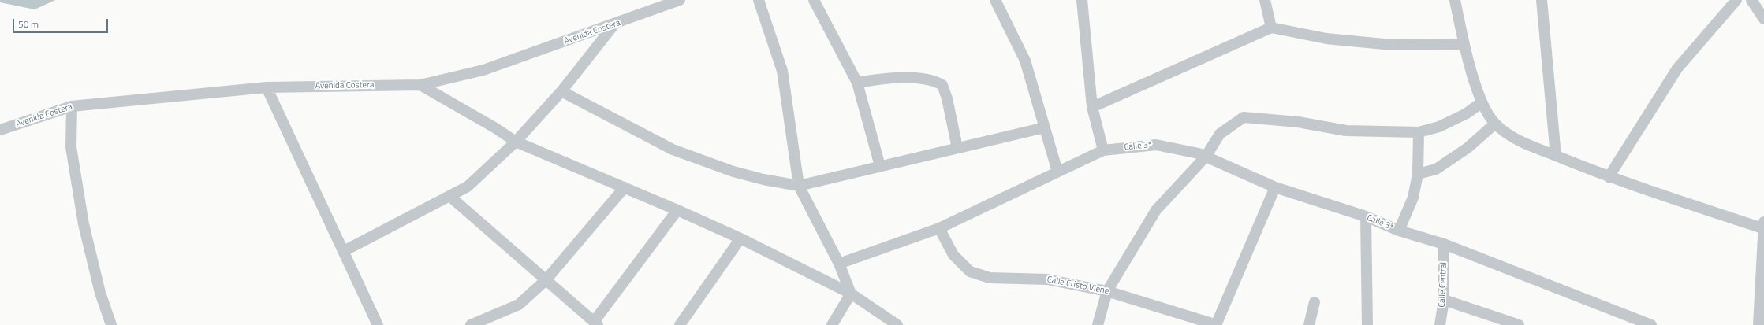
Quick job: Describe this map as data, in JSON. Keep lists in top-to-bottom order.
{
  "streets": {
    "street": [
      "Avenida Costera",
      "Calle 3ª",
      "Calle Central",
      "Calle Cristo Viene"
    ]
  },
  "crossings": [
    ["Calle 3ª", "Calle Central"],
    ["Calle 3ª", "Calle Cristo Viene"]
  ],
  "scale_bar": "50 m"
}
